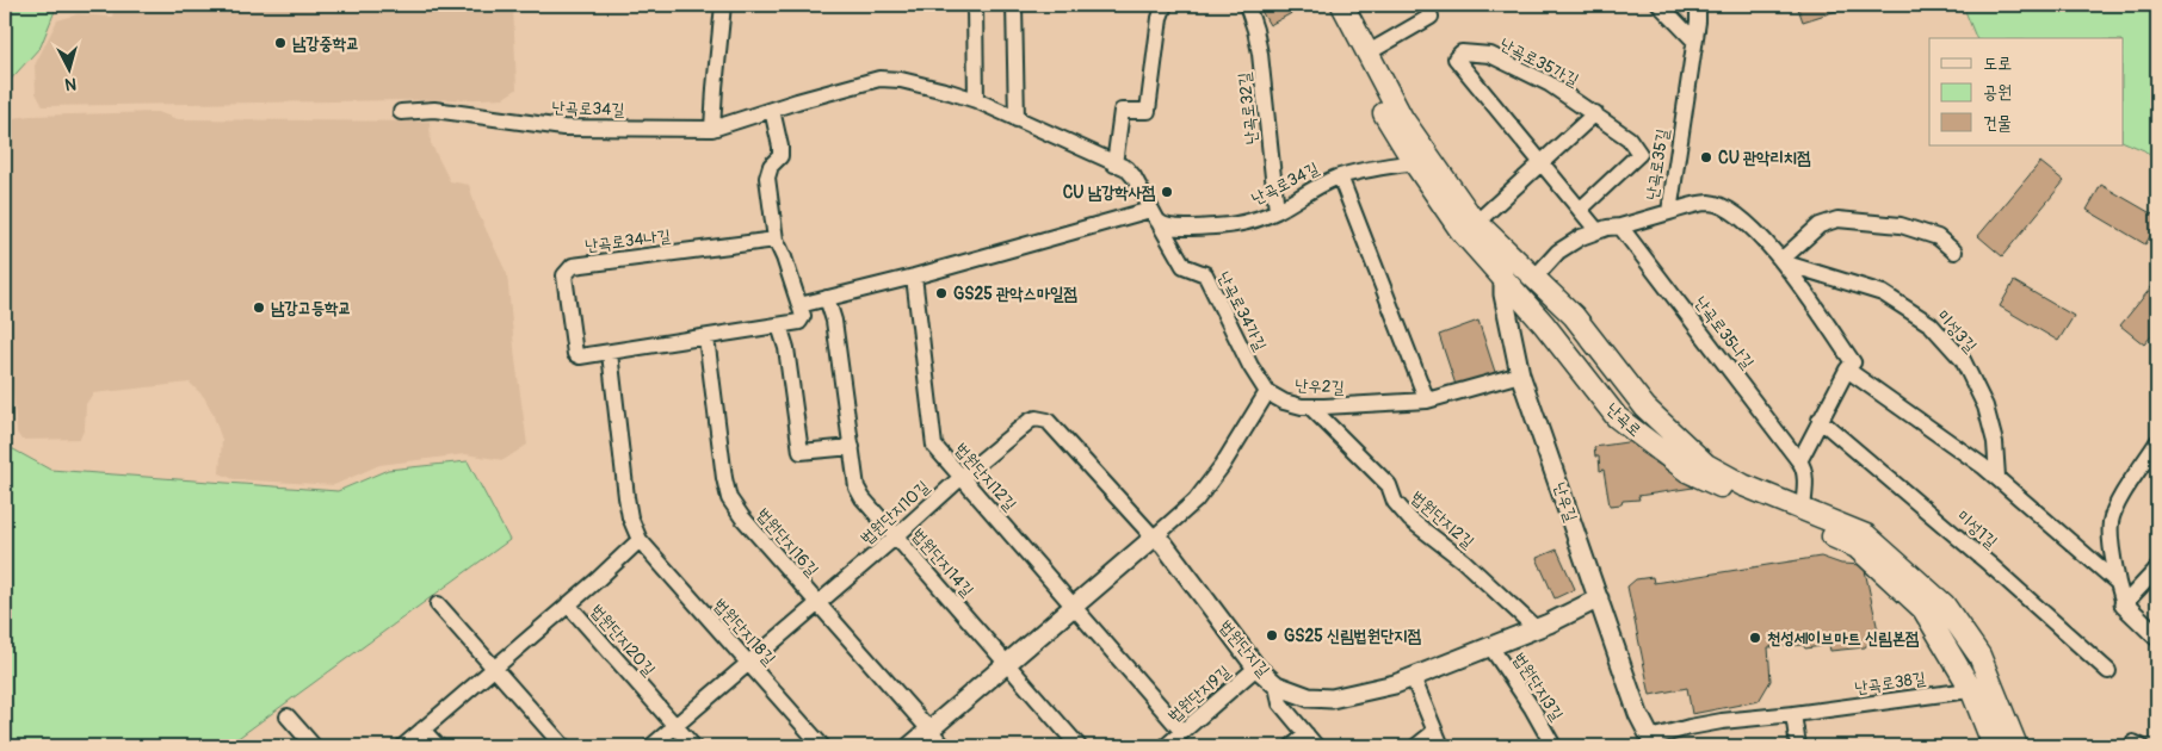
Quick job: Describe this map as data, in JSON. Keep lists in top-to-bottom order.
{
  "streets": {
    "main road": ["난곡로"],
    "street": [
      "난곡로35가길",
      "난곡로34길",
      "난곡로32길",
      "난곡로35길",
      "난곡로34나길",
      "난곡로34가길",
      "미성3길",
      "난곡로35나길",
      "난우2길",
      "법원단지12길",
      "난우길",
      "법원단지10길",
      "법원단지2길",
      "미성1길",
      "법원단지16길",
      "법원단지14길",
      "법원단지18길",
      "법원단지20길",
      "법원단지길",
      "난곡로38길",
      "법원단지3길",
      "법원단지9길"
    ]
  },
  "crossings": [
    ["난곡로35가길", "난곡로35길"],
    ["난곡로34길", "난곡로32길"],
    ["난곡로34길", "난곡로34가길"],
    ["난곡로34길", "난곡로"],
    ["난곡로35길", "난곡로35나길"],
    ["난곡로35길", "난곡로"],
    ["난곡로34나길", "법원단지16길"],
    ["난곡로34나길", "법원단지18길"],
    ["난곡로34가길", "난우2길"],
    ["난우2길", "난우길"],
    ["난우2길", "법원단지2길"],
    ["난곡로", "난우길"],
    ["난곡로", "난곡로38길"],
    ["법원단지12길", "법원단지10길"],
    ["난우길", "법원단지길"],
    ["난우길", "난곡로38길"],
    ["법원단지10길", "법원단지16길"],
    ["법원단지10길", "법원단지14길"],
    ["법원단지10길", "법원단지18길"],
    ["법원단지10길", "법원단지20길"],
    ["법원단지10길", "법원단지길"],
    ["법원단지2길", "법원단지길"],
    ["법원단지길", "법원단지3길"],
    ["법원단지길", "법원단지9길"]
  ],
  "places": [
    "남강중학교",
    "CU 관악리치점",
    "CU 남강학사점",
    "GS25 관악스마일점",
    "남강고등학교",
    "GS25 신림법원단지점",
    "천성세이브마트 신림본점"
  ],
  "legend": ["도로", "공원", "건물"],
  "north": "bottom"
}
